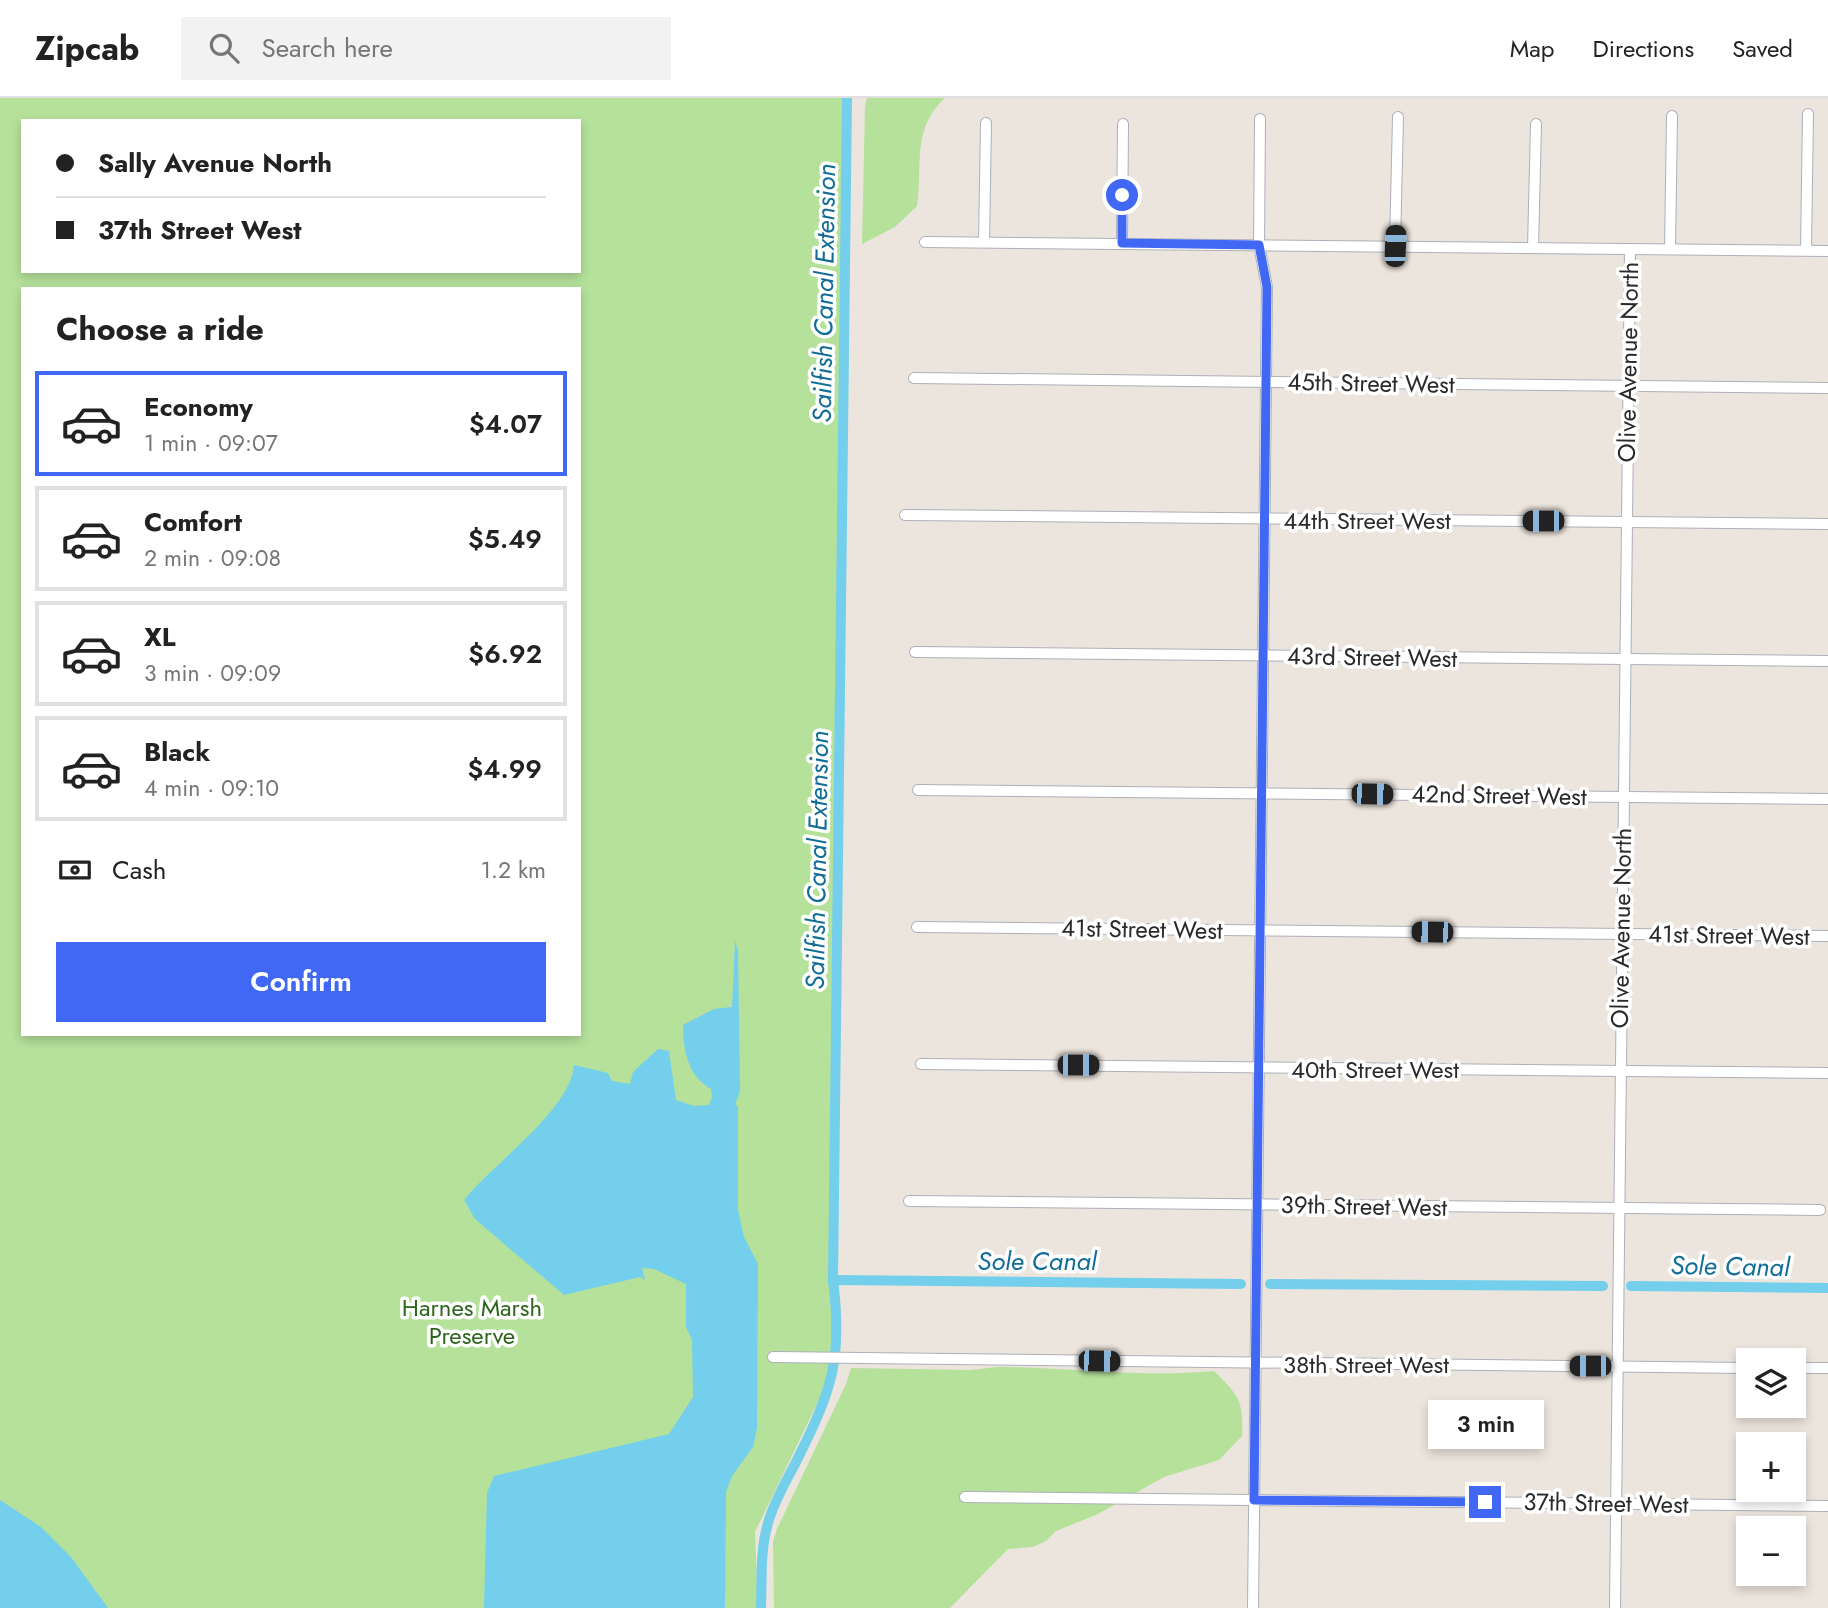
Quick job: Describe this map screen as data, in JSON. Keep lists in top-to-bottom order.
{
  "streets": {
    "street": [
      "Olive Avenue North",
      "45th Street West",
      "44th Street West",
      "43rd Street West",
      "42nd Street West",
      "41st Street West",
      "40th Street West",
      "39th Street West",
      "38th Street West",
      "37th Street West"
    ]
  },
  "crossings": [
    ["Olive Avenue North", "45th Street West"],
    ["Olive Avenue North", "44th Street West"],
    ["Olive Avenue North", "43rd Street West"],
    ["Olive Avenue North", "42nd Street West"],
    ["Olive Avenue North", "41st Street West"],
    ["Olive Avenue North", "40th Street West"],
    ["Olive Avenue North", "39th Street West"],
    ["Olive Avenue North", "38th Street West"],
    ["Olive Avenue North", "37th Street West"]
  ],
  "water": ["Sailfish Canal Extension", "Sole Canal"],
  "parks": ["Harnes Marsh Preserve"],
  "page": {
    "header": "Zipcab",
    "search": "Search here",
    "nav": ["Map", "Directions", "Saved"],
    "banner": ["Sally Avenue North", "37th Street West"],
    "heading": "Choose a ride",
    "list": [
      {
        "name": "Economy",
        "note": "1 min · 09:07",
        "value": "$4.07"
      },
      {
        "name": "Comfort",
        "note": "2 min · 09:08",
        "value": "$5.49"
      },
      {
        "name": "XL",
        "note": "3 min · 09:09",
        "value": "$6.92"
      },
      {
        "name": "Black",
        "note": "4 min · 09:10",
        "value": "$4.99"
      }
    ],
    "pay": ["Cash", "1.2 km"],
    "buttons": "Confirm",
    "map_buttons": ["+", "−"],
    "bubble": "3 min"
  }
}
